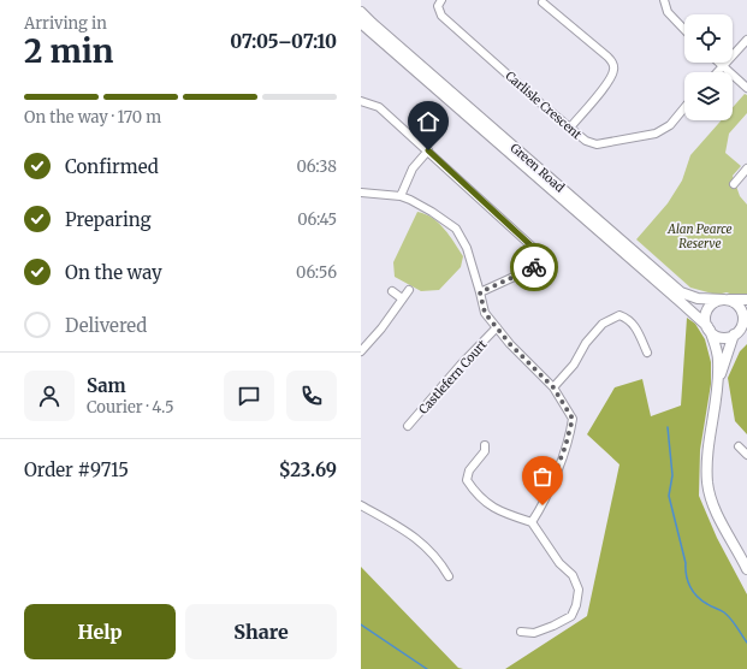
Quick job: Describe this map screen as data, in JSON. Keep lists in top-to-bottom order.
{
  "streets": {
    "main road": ["Green Road"],
    "street": ["Carlisle Crescent", "Castlefern Court"]
  },
  "parks": ["Alan Pearce Reserve"],
  "page": {
    "heading": ["2 min", "Arriving in", "07:05–07:10"],
    "panel": [
      "Sam",
      "Courier · 4.5",
      "Order #9715",
      "$23.69"
    ],
    "bar": "On the way · 170 m",
    "list": [
      ["Confirmed", "06:38"],
      ["Preparing", "06:45"],
      ["On the way", "06:56"],
      "Delivered"
    ],
    "buttons": ["Help", "Share"]
  }
}
